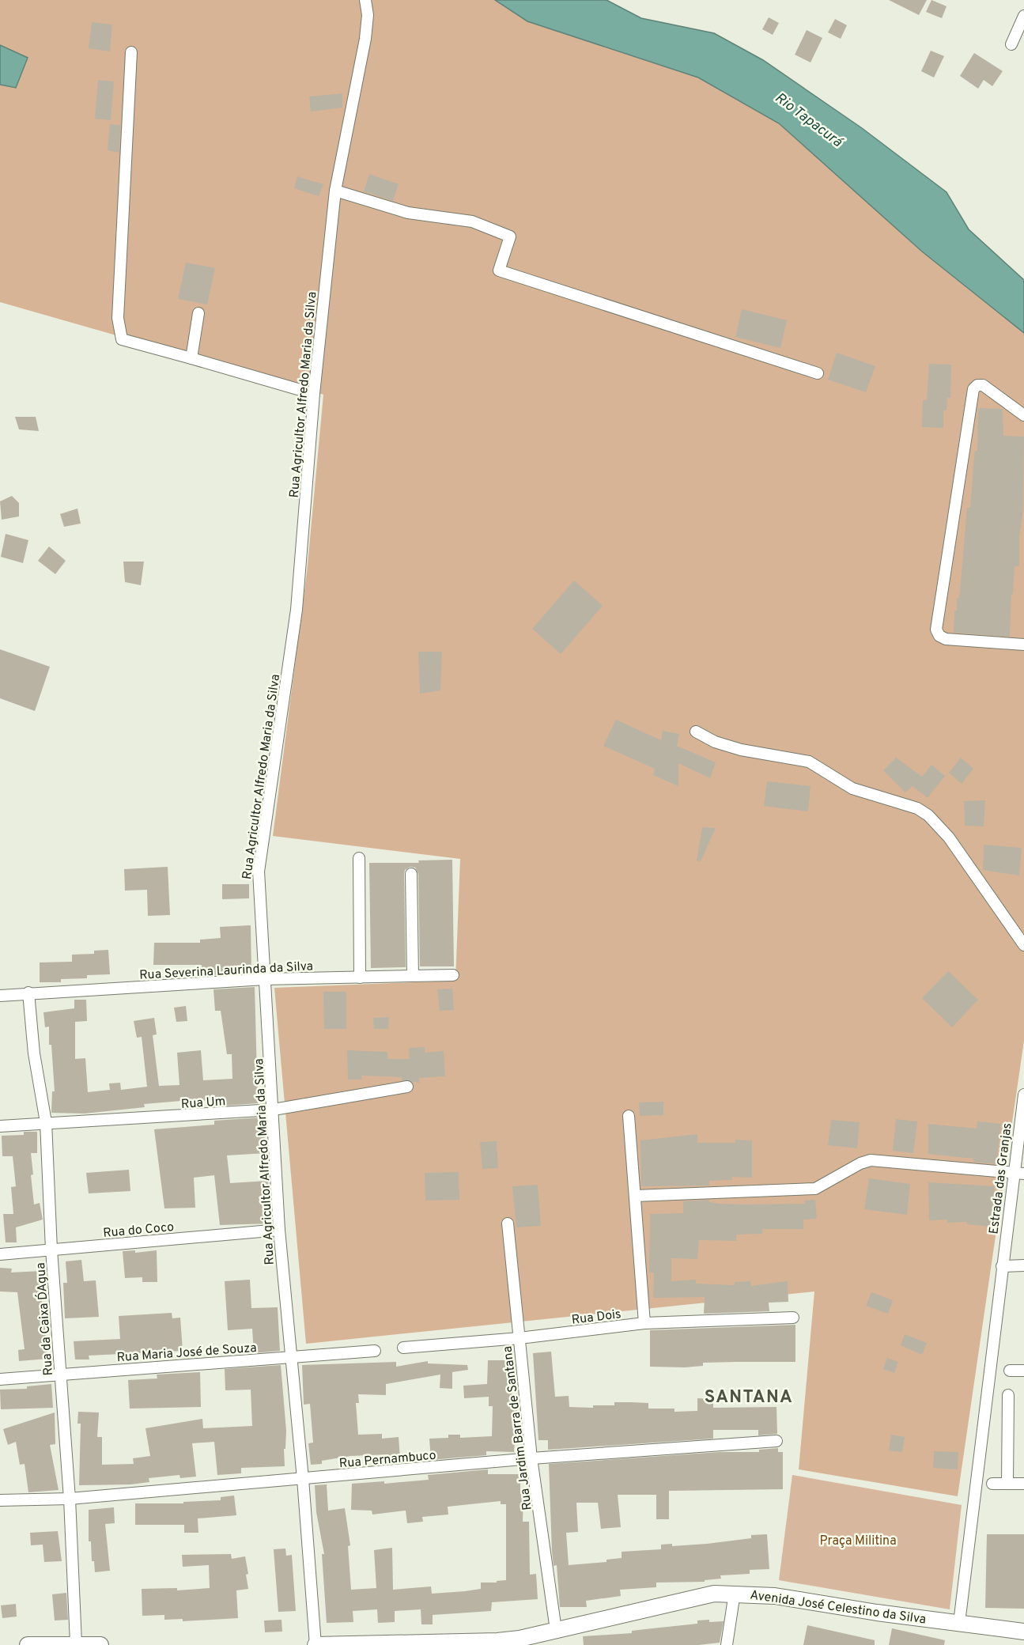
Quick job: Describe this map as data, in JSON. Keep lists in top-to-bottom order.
{
  "streets": {
    "street": [
      "Rua Agricultor Alfredo Maria da Silva",
      "Rua Severina Laurinda da Silva",
      "Rua Um",
      "Estrada das Granjas",
      "Rua do Coco",
      "Rua Dois",
      "Rua da Caixa D´Agua",
      "Rua Maria José de Souza",
      "Rua Jardim Barra de Santana",
      "Rua Pernambuco",
      "Avenida José Celestino da Silva"
    ]
  },
  "crossings": [
    ["Rua Agricultor Alfredo Maria da Silva", "Rua Severina Laurinda da Silva"],
    ["Rua Agricultor Alfredo Maria da Silva", "Rua Um"],
    ["Rua Agricultor Alfredo Maria da Silva", "Rua do Coco"],
    ["Rua Agricultor Alfredo Maria da Silva", "Rua Maria José de Souza"],
    ["Rua Agricultor Alfredo Maria da Silva", "Rua Pernambuco"],
    ["Rua Agricultor Alfredo Maria da Silva", "Avenida José Celestino da Silva"],
    ["Rua Severina Laurinda da Silva", "Rua da Caixa D´Agua"],
    ["Rua Um", "Rua da Caixa D´Agua"],
    ["Estrada das Granjas", "Avenida José Celestino da Silva"],
    ["Rua do Coco", "Rua da Caixa D´Agua"],
    ["Rua Dois", "Rua Jardim Barra de Santana"],
    ["Rua da Caixa D´Agua", "Rua Maria José de Souza"],
    ["Rua da Caixa D´Agua", "Rua Pernambuco"],
    ["Rua Jardim Barra de Santana", "Rua Pernambuco"],
    ["Rua Jardim Barra de Santana", "Avenida José Celestino da Silva"]
  ],
  "districts": ["SANTANA"],
  "water": ["Rio Tapacurá"],
  "parks": ["Praça Militina"]
}
